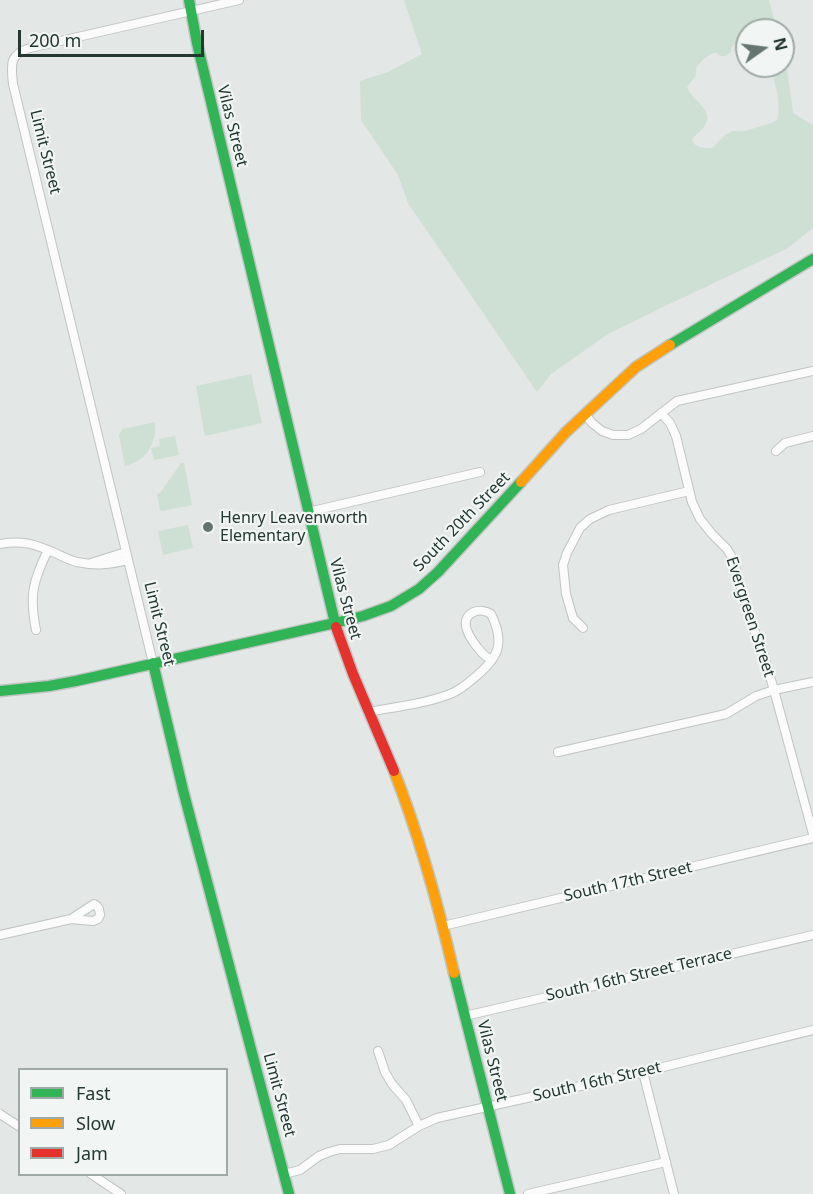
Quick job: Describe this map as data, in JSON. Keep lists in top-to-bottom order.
{
  "streets": {
    "street": [
      "Vilas Street",
      "Limit Street",
      "South 20th Street",
      "Evergreen Street",
      "South 17th Street",
      "South 16th Street Terrace",
      "South 16th Street"
    ]
  },
  "crossings": [
    ["Vilas Street", "Limit Street"],
    ["Vilas Street", "South 20th Street"],
    ["Vilas Street", "South 17th Street"],
    ["Vilas Street", "South 16th Street Terrace"],
    ["Vilas Street", "South 16th Street"],
    ["Limit Street", "South 20th Street"],
    ["Limit Street", "South 16th Street"],
    ["Evergreen Street", "South 17th Street"]
  ],
  "places": ["Henry Leavenworth Elementary"],
  "legend": ["Fast", "Slow", "Jam"],
  "scale_bar": "200 m",
  "north": "right"
}
